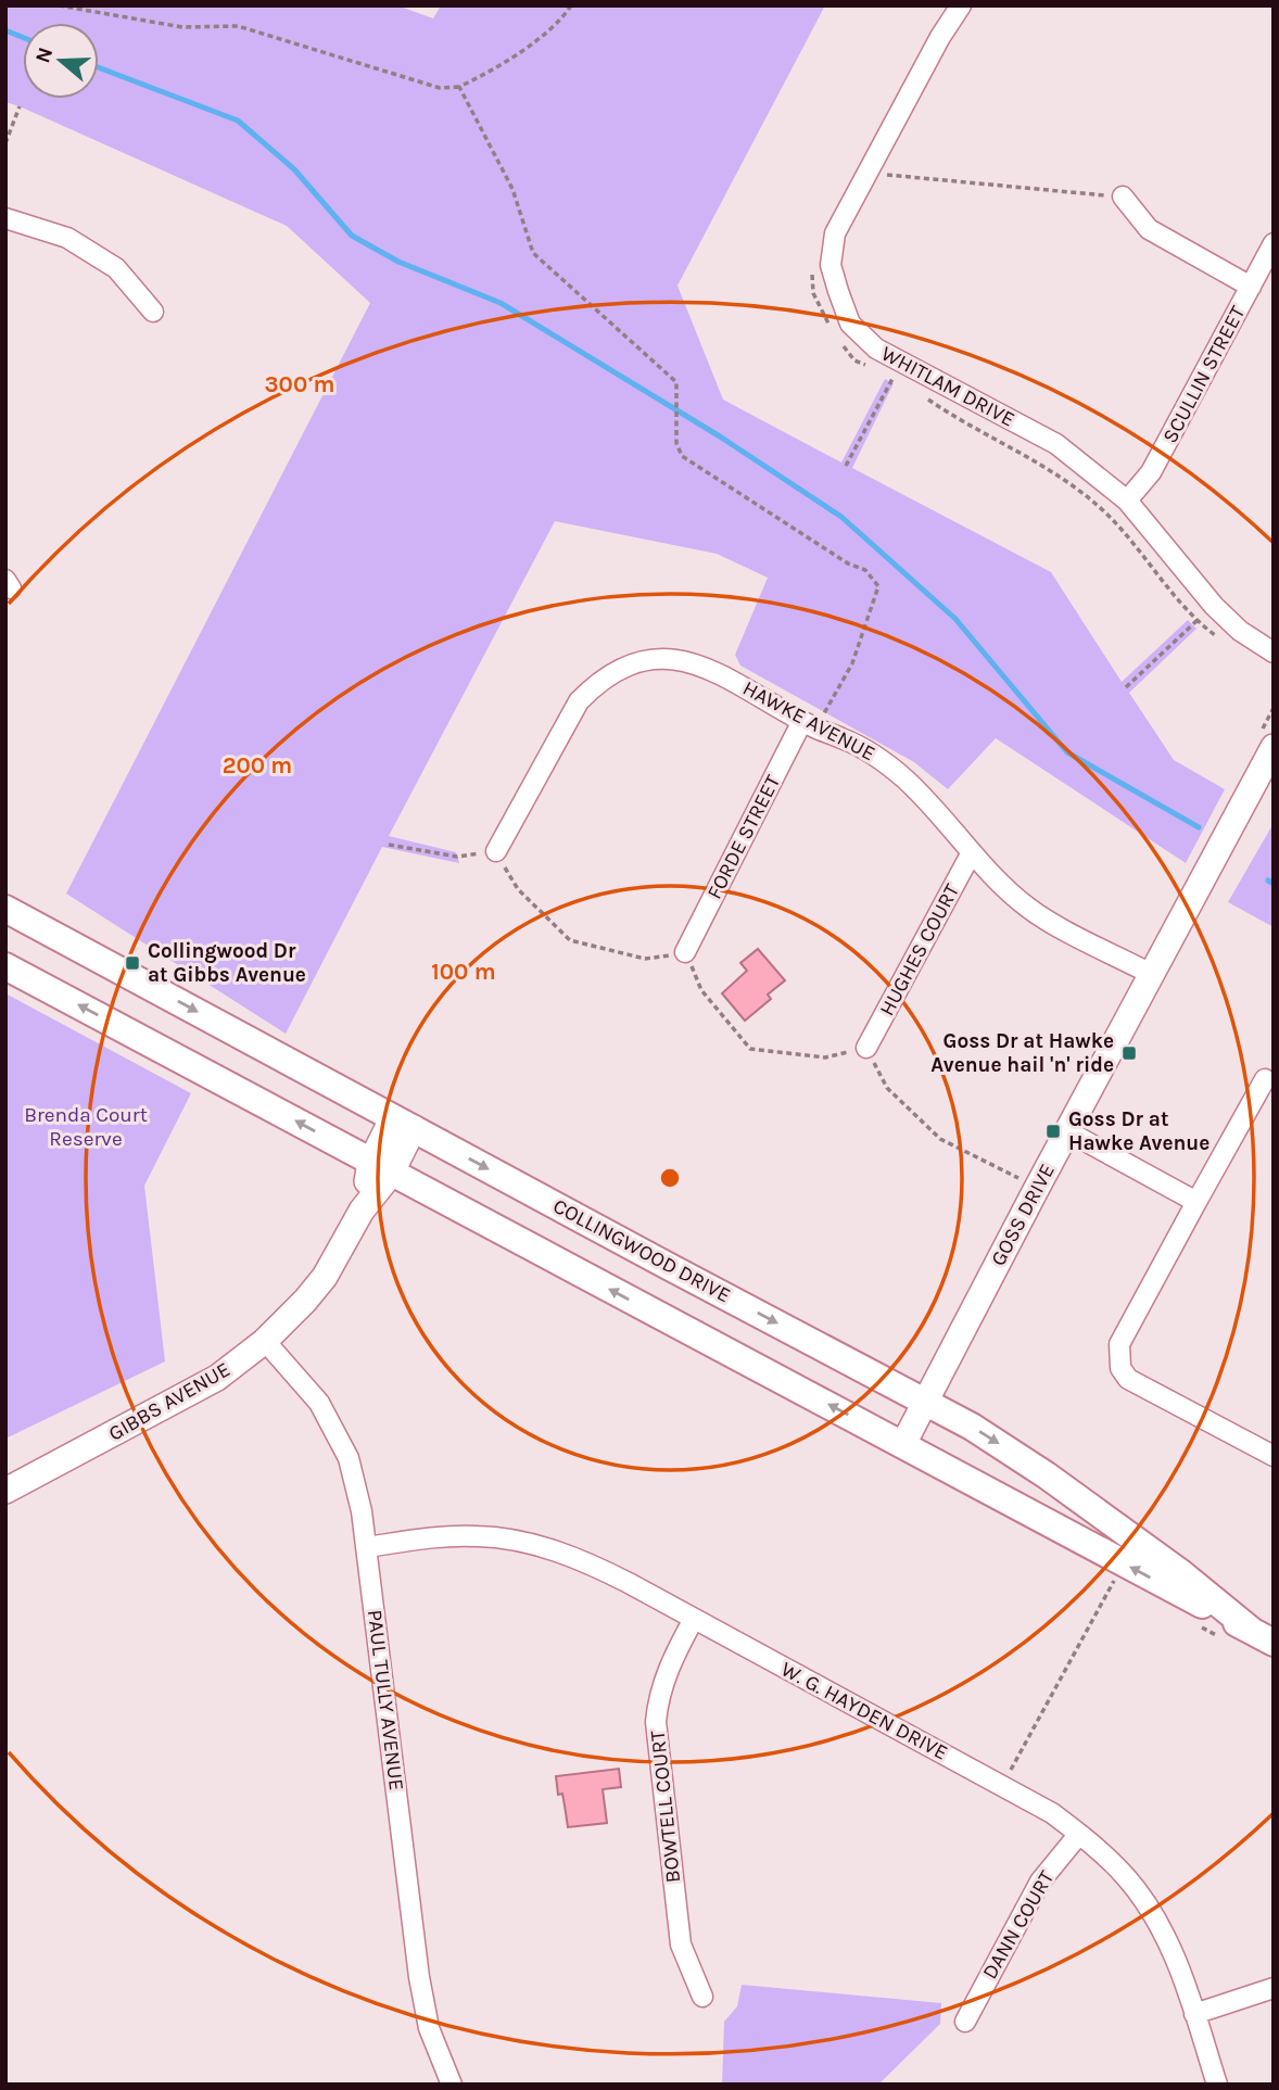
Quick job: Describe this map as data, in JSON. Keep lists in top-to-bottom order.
{
  "streets": {
    "main road": ["COLLINGWOOD DRIVE"],
    "street": [
      "SCULLIN STREET",
      "WHITLAM DRIVE",
      "HAWKE AVENUE",
      "FORDE STREET",
      "HUGHES COURT",
      "GOSS DRIVE",
      "GIBBS AVENUE",
      "PAUL TULLY AVENUE",
      "W. G. HAYDEN DRIVE",
      "BOWTELL COURT",
      "DANN COURT"
    ]
  },
  "crossings": [
    ["SCULLIN STREET", "WHITLAM DRIVE"],
    ["HAWKE AVENUE", "FORDE STREET"],
    ["HAWKE AVENUE", "HUGHES COURT"],
    ["HAWKE AVENUE", "GOSS DRIVE"],
    ["GOSS DRIVE", "COLLINGWOOD DRIVE"],
    ["COLLINGWOOD DRIVE", "GIBBS AVENUE"],
    ["GIBBS AVENUE", "PAUL TULLY AVENUE"],
    ["PAUL TULLY AVENUE", "W. G. HAYDEN DRIVE"],
    ["W. G. HAYDEN DRIVE", "BOWTELL COURT"],
    ["W. G. HAYDEN DRIVE", "DANN COURT"]
  ],
  "parks": ["Brenda Court Reserve"],
  "places": {
    "transit": ["Collingwood Dr at Gibbs Avenue", "Goss Dr at Hawke Avenue hail 'n' ride", "Goss Dr at Hawke Avenue"]
  },
  "north": "left",
  "rings": ["300 m", "200 m", "100 m"]
}
